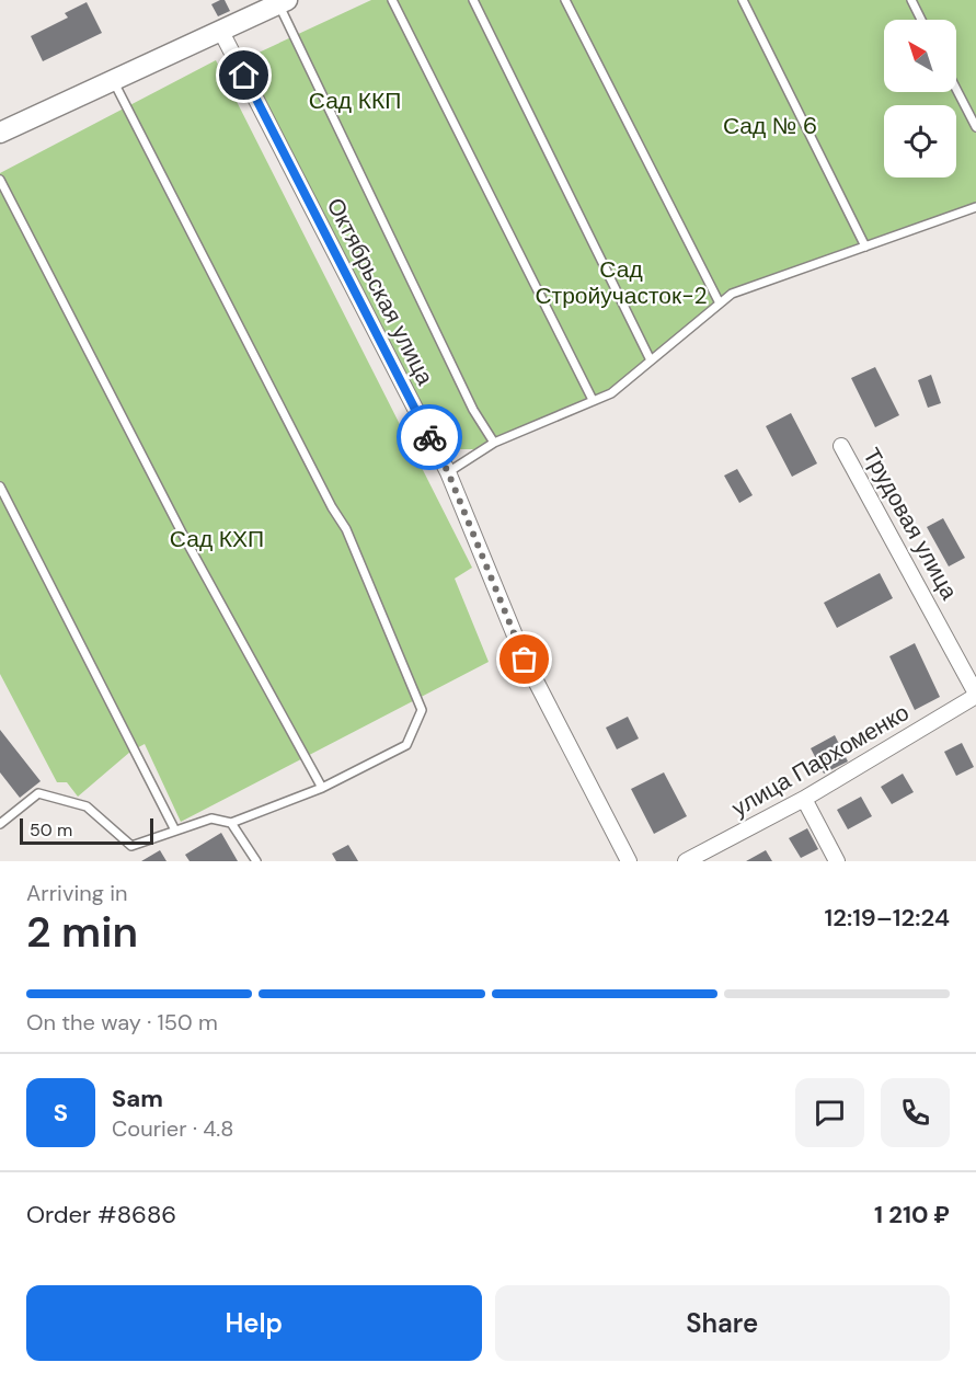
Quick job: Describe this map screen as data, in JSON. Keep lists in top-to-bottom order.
{
  "streets": {
    "street": ["Октябрьская улица", "Трудовая улица", "улица Пархоменко"]
  },
  "crossings": [
    ["Трудовая улица", "улица Пархоменко"]
  ],
  "parks": [
    "Сад ККП",
    "Сад № 6",
    "Сад Стройучасток-2",
    "Сад КХП"
  ],
  "scale_bar": "50 m",
  "north": "top left",
  "page": {
    "scale": "50 m",
    "heading": ["2 min", "Arriving in", "12:19–12:24"],
    "panel": [
      "Sam",
      "Courier · 4.8",
      "Order #8686",
      "1 210 ₽"
    ],
    "bar": "On the way · 150 m",
    "round": "S",
    "buttons": ["Help", "Share"]
  }
}
